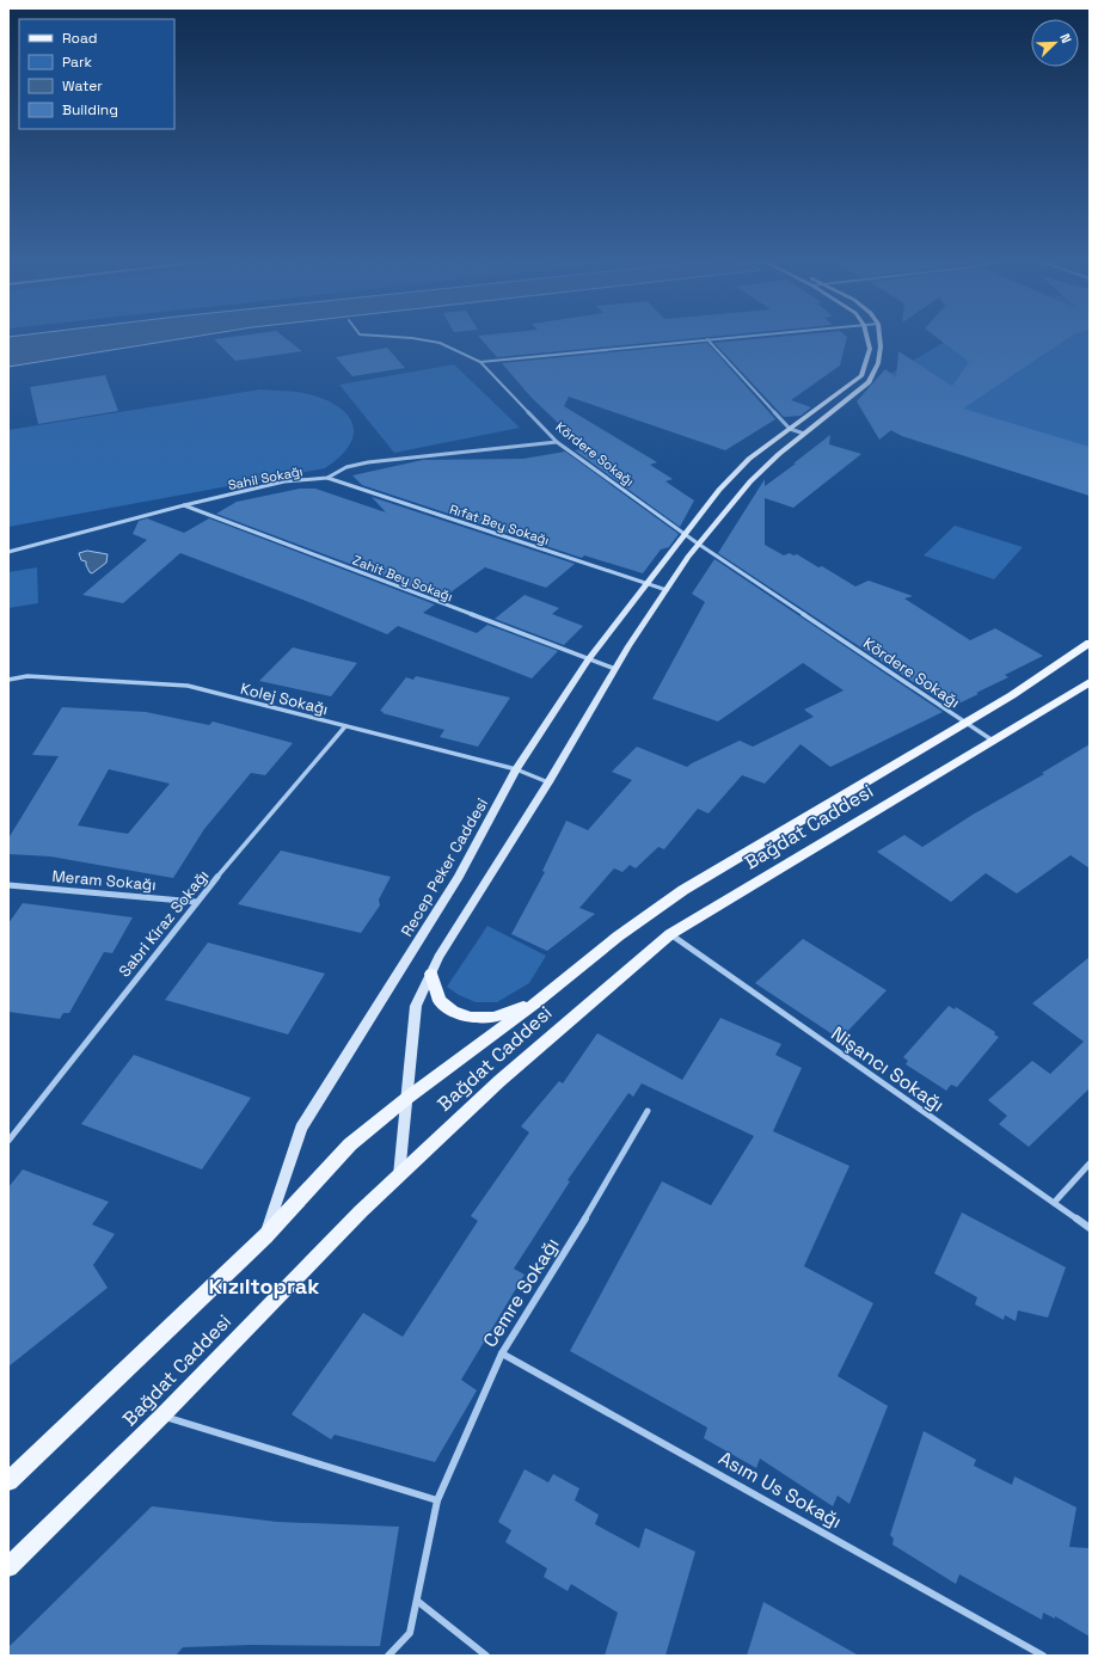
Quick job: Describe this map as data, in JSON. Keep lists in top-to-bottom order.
{
  "streets": {
    "main road": ["Bağdat Caddesi", "Recep Peker Caddesi"],
    "street": [
      "Kördere Sokağı",
      "Sahil Sokağı",
      "Rıfat Bey Sokağı",
      "Zahit Bey Sokağı",
      "Kolej Sokağı",
      "Meram Sokağı",
      "Sabri Kiraz Sokağı",
      "Nişancı Sokağı",
      "Cemre Sokağı",
      "Asım Us Sokağı"
    ]
  },
  "crossings": [
    ["Kördere Sokağı", "Sahil Sokağı"],
    ["Kördere Sokağı", "Bağdat Caddesi"],
    ["Kördere Sokağı", "Recep Peker Caddesi"],
    ["Sahil Sokağı", "Rıfat Bey Sokağı"],
    ["Sahil Sokağı", "Zahit Bey Sokağı"],
    ["Rıfat Bey Sokağı", "Recep Peker Caddesi"],
    ["Zahit Bey Sokağı", "Recep Peker Caddesi"],
    ["Kolej Sokağı", "Recep Peker Caddesi"],
    ["Kolej Sokağı", "Sabri Kiraz Sokağı"],
    ["Bağdat Caddesi", "Recep Peker Caddesi"],
    ["Bağdat Caddesi", "Nişancı Sokağı"],
    ["Meram Sokağı", "Sabri Kiraz Sokağı"],
    ["Cemre Sokağı", "Asım Us Sokağı"]
  ],
  "districts": ["Kızıltoprak"],
  "legend": [
    "Road",
    "Park",
    "Water",
    "Building"
  ],
  "north": "top right"
}
